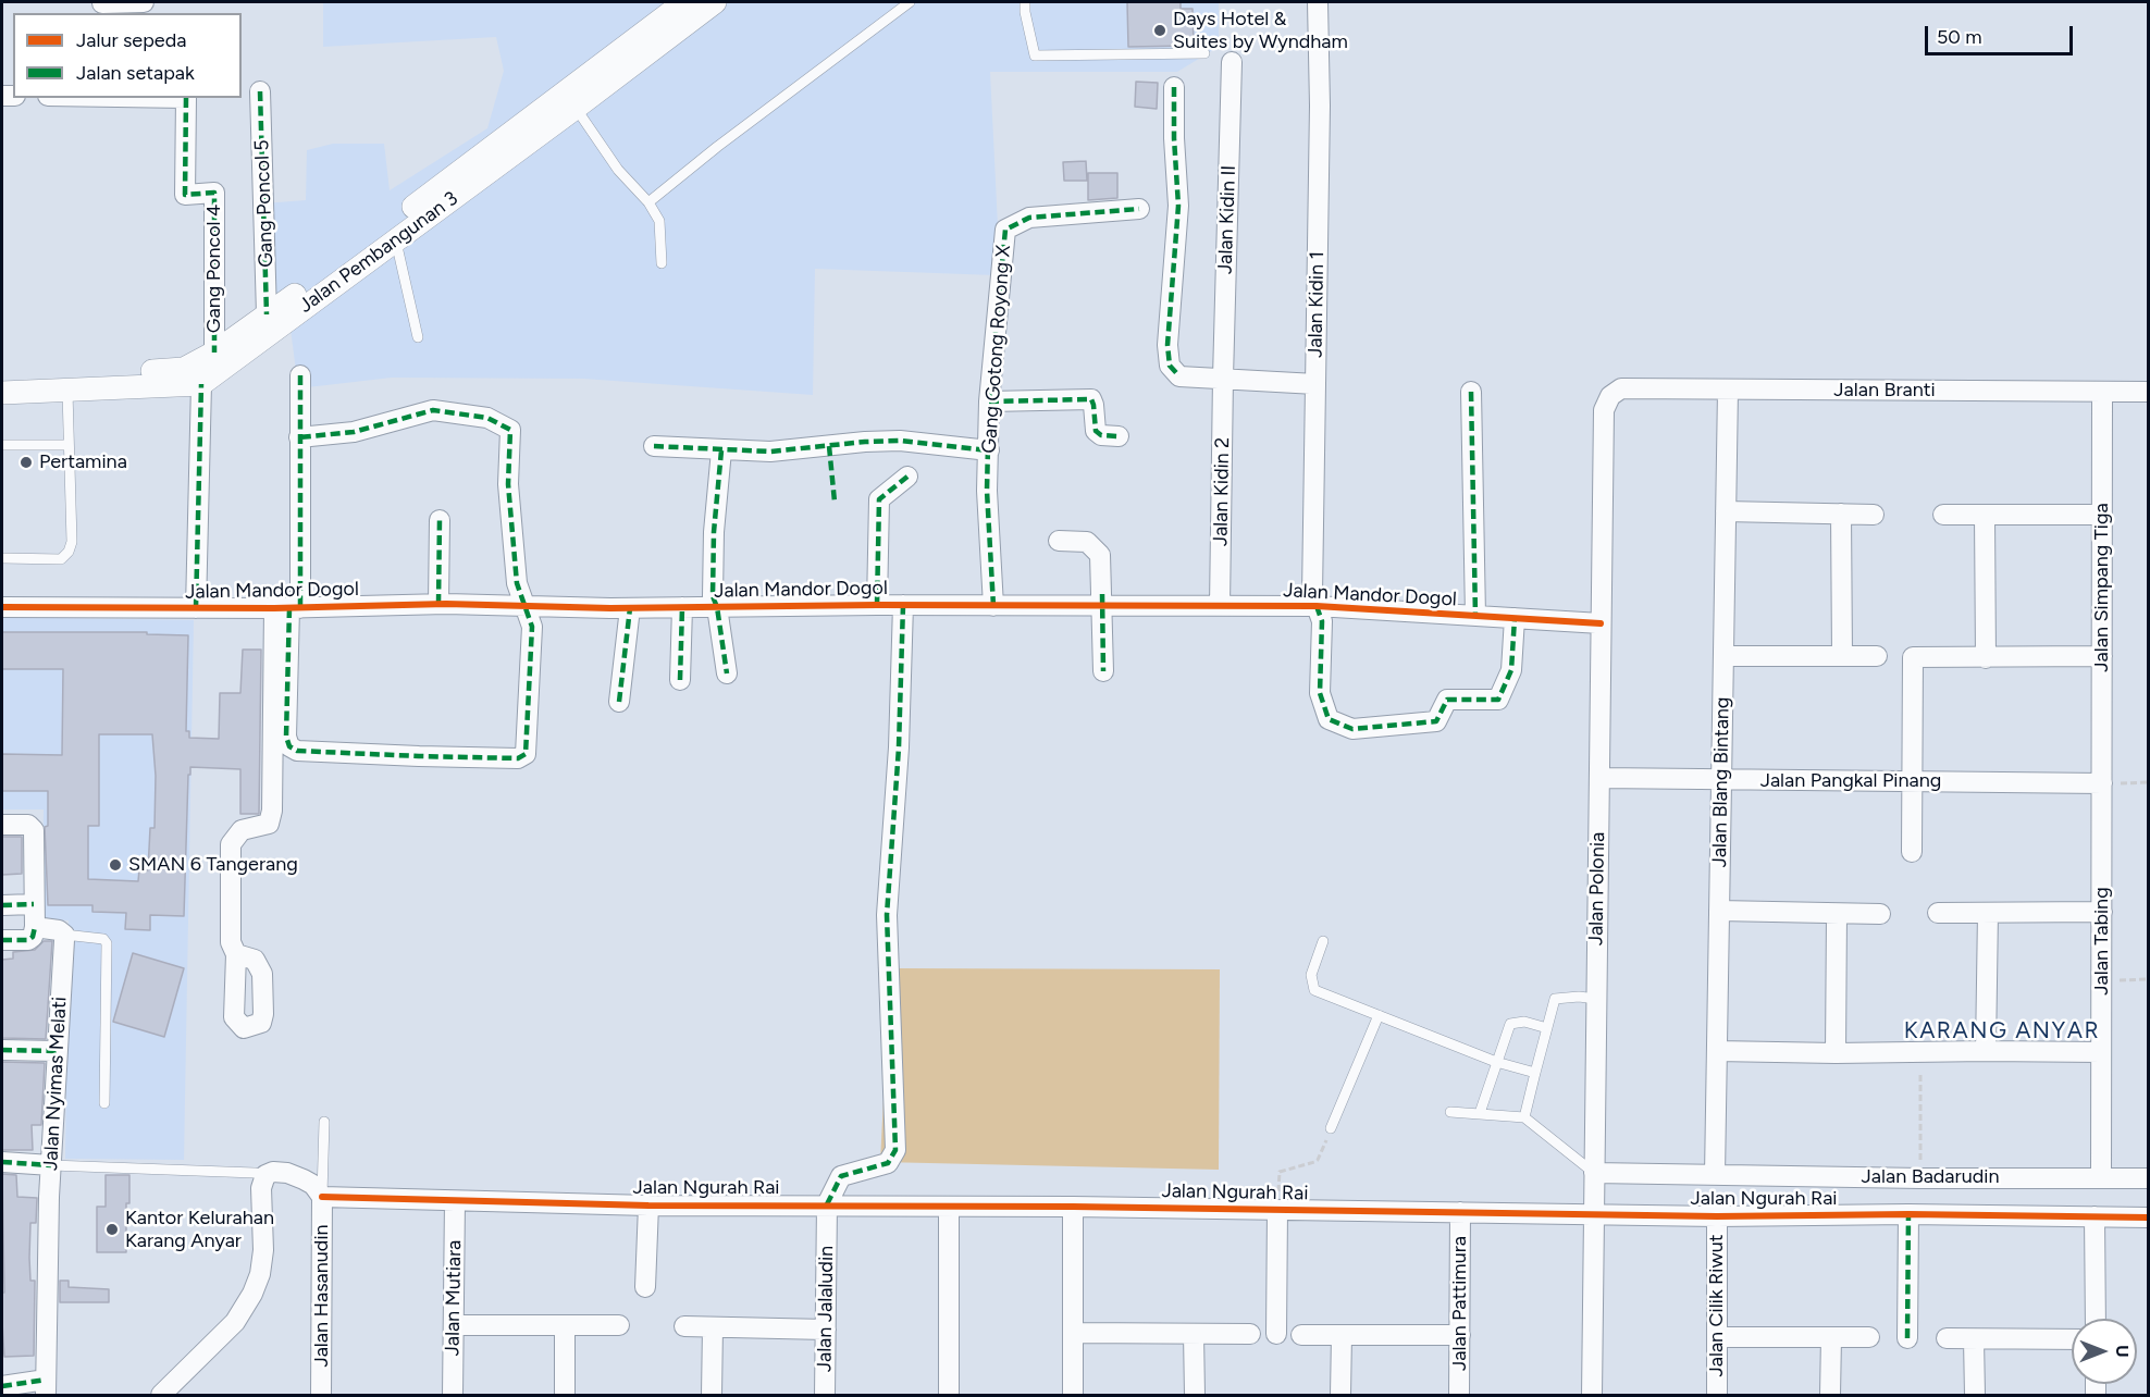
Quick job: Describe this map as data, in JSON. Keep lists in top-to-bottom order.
{
  "streets": {
    "street": [
      "Gang Poncol 5",
      "Jalan Kidin II",
      "Jalan Pembangunan 3",
      "Gang Poncol 4",
      "Jalan Kidin 1",
      "Gang Gotong Royong X",
      "Jalan Branti",
      "Jalan Kidin 2",
      "Jalan Simpang Tiga",
      "Jalan Mandor Dogol",
      "Jalan Pangkal Pinang",
      "Jalan Blang Bintang",
      "Jalan Polonia",
      "Jalan Tabing",
      "Jalan Nyimas Melati",
      "Jalan Badarudin",
      "Jalan Ngurah Rai",
      "Jalan Hasanudin",
      "Jalan Mutiara",
      "Jalan Pattimura",
      "Jalan Cilik Riwut",
      "Jalan Jalaludin"
    ]
  },
  "crossings": [
    ["Gang Poncol 5", "Jalan Pembangunan 3"],
    ["Jalan Kidin II", "Jalan Kidin 2"],
    ["Jalan Pembangunan 3", "Gang Poncol 4"],
    ["Jalan Kidin 1", "Jalan Mandor Dogol"],
    ["Gang Gotong Royong X", "Jalan Mandor Dogol"],
    ["Jalan Branti", "Jalan Simpang Tiga"],
    ["Jalan Branti", "Jalan Blang Bintang"],
    ["Jalan Branti", "Jalan Polonia"],
    ["Jalan Kidin 2", "Jalan Mandor Dogol"],
    ["Jalan Simpang Tiga", "Jalan Pangkal Pinang"],
    ["Jalan Simpang Tiga", "Jalan Tabing"],
    ["Jalan Mandor Dogol", "Jalan Polonia"],
    ["Jalan Pangkal Pinang", "Jalan Blang Bintang"],
    ["Jalan Pangkal Pinang", "Jalan Polonia"],
    ["Jalan Pangkal Pinang", "Jalan Tabing"],
    ["Jalan Blang Bintang", "Jalan Badarudin"],
    ["Jalan Polonia", "Jalan Badarudin"],
    ["Jalan Polonia", "Jalan Ngurah Rai"],
    ["Jalan Tabing", "Jalan Badarudin"],
    ["Jalan Ngurah Rai", "Jalan Hasanudin"],
    ["Jalan Ngurah Rai", "Jalan Mutiara"],
    ["Jalan Ngurah Rai", "Jalan Pattimura"],
    ["Jalan Ngurah Rai", "Jalan Cilik Riwut"],
    ["Jalan Ngurah Rai", "Jalan Jalaludin"]
  ],
  "districts": ["KARANG ANYAR"],
  "places": [
    "Days Hotel & Suites by Wyndham",
    "Pertamina",
    "SMAN 6 Tangerang",
    "Kantor Kelurahan Karang Anyar"
  ],
  "legend": ["Jalur sepeda", "Jalan setapak"],
  "scale_bar": "50 m",
  "north": "right"
}
